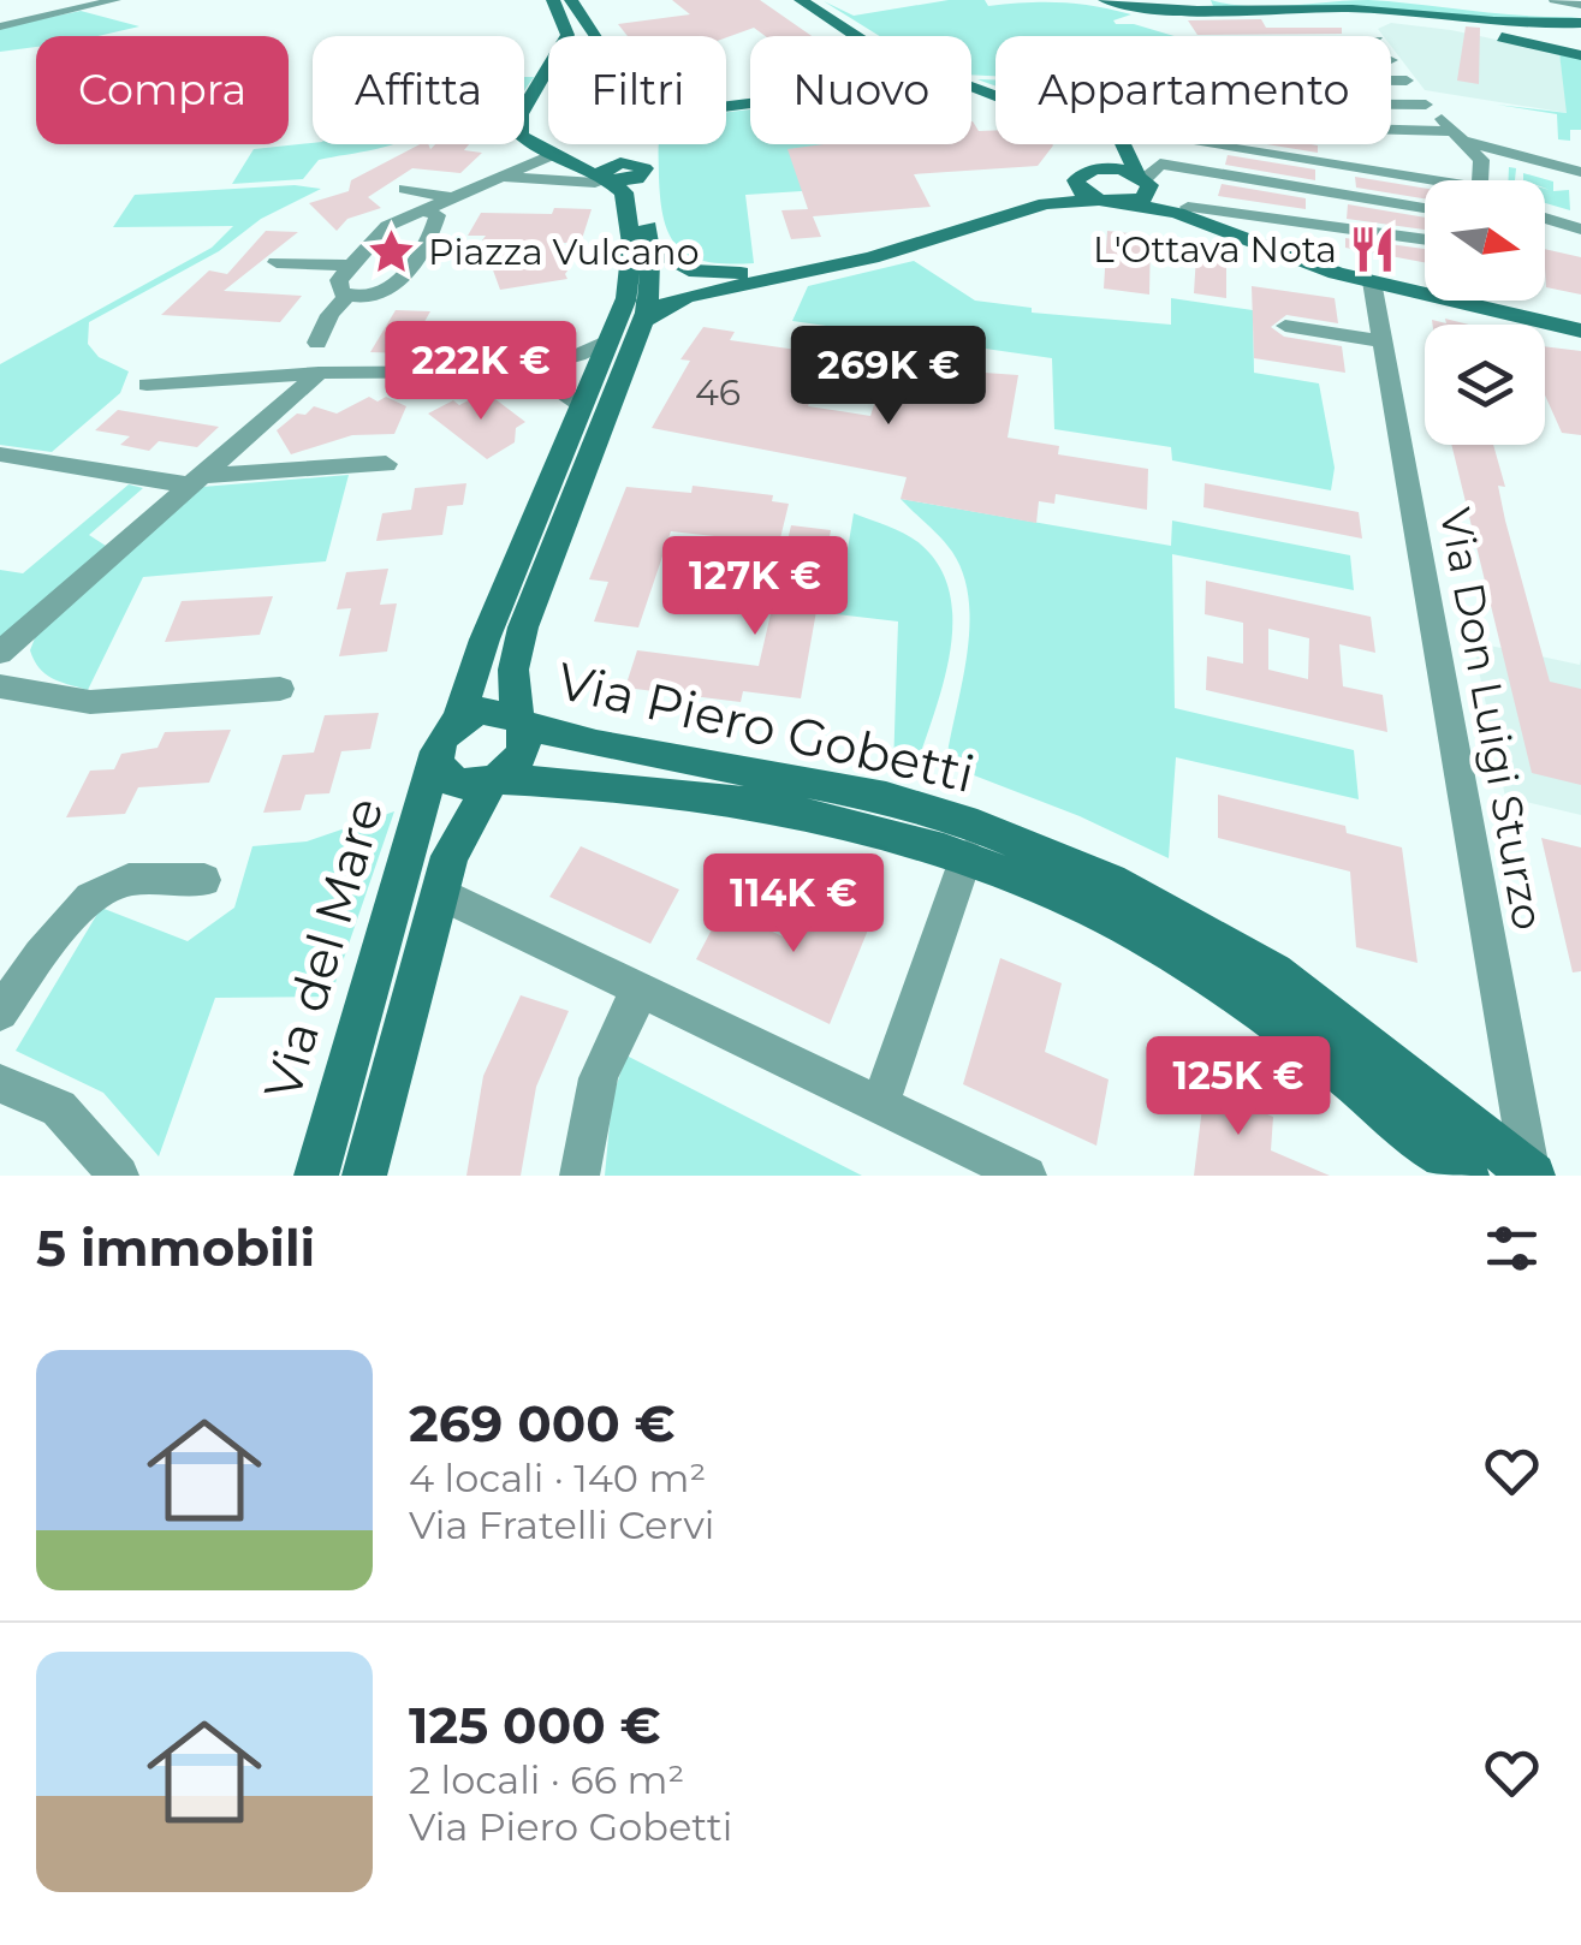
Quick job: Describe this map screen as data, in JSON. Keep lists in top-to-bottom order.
{
  "streets": {
    "street": ["Via Don Luigi Sturzo", "Via Piero Gobetti", "Via del Mare"]
  },
  "crossings": [
    ["Via Don Luigi Sturzo", "Via Piero Gobetti"],
    ["Via Piero Gobetti", "Via del Mare"]
  ],
  "places": {
    "restaurant": ["L'Ottava Nota"],
    "place": ["Piazza Vulcano"]
  },
  "house_numbers": ["46"],
  "north": "right",
  "page": {
    "chip": [
      "Compra",
      "Affitta",
      "Filtri",
      "Nuovo",
      "Appartamento"
    ],
    "price": [
      "222K €",
      "269K €",
      "127K €",
      "114K €",
      "125K €"
    ],
    "heading": "5 immobili",
    "list": [
      {
        "name": "269 000 €",
        "note": "4 locali · 140 m² · Via Fratelli Cervi"
      },
      {
        "name": "125 000 €",
        "note": "2 locali · 66 m² · Via Piero Gobetti"
      }
    ]
  }
}
